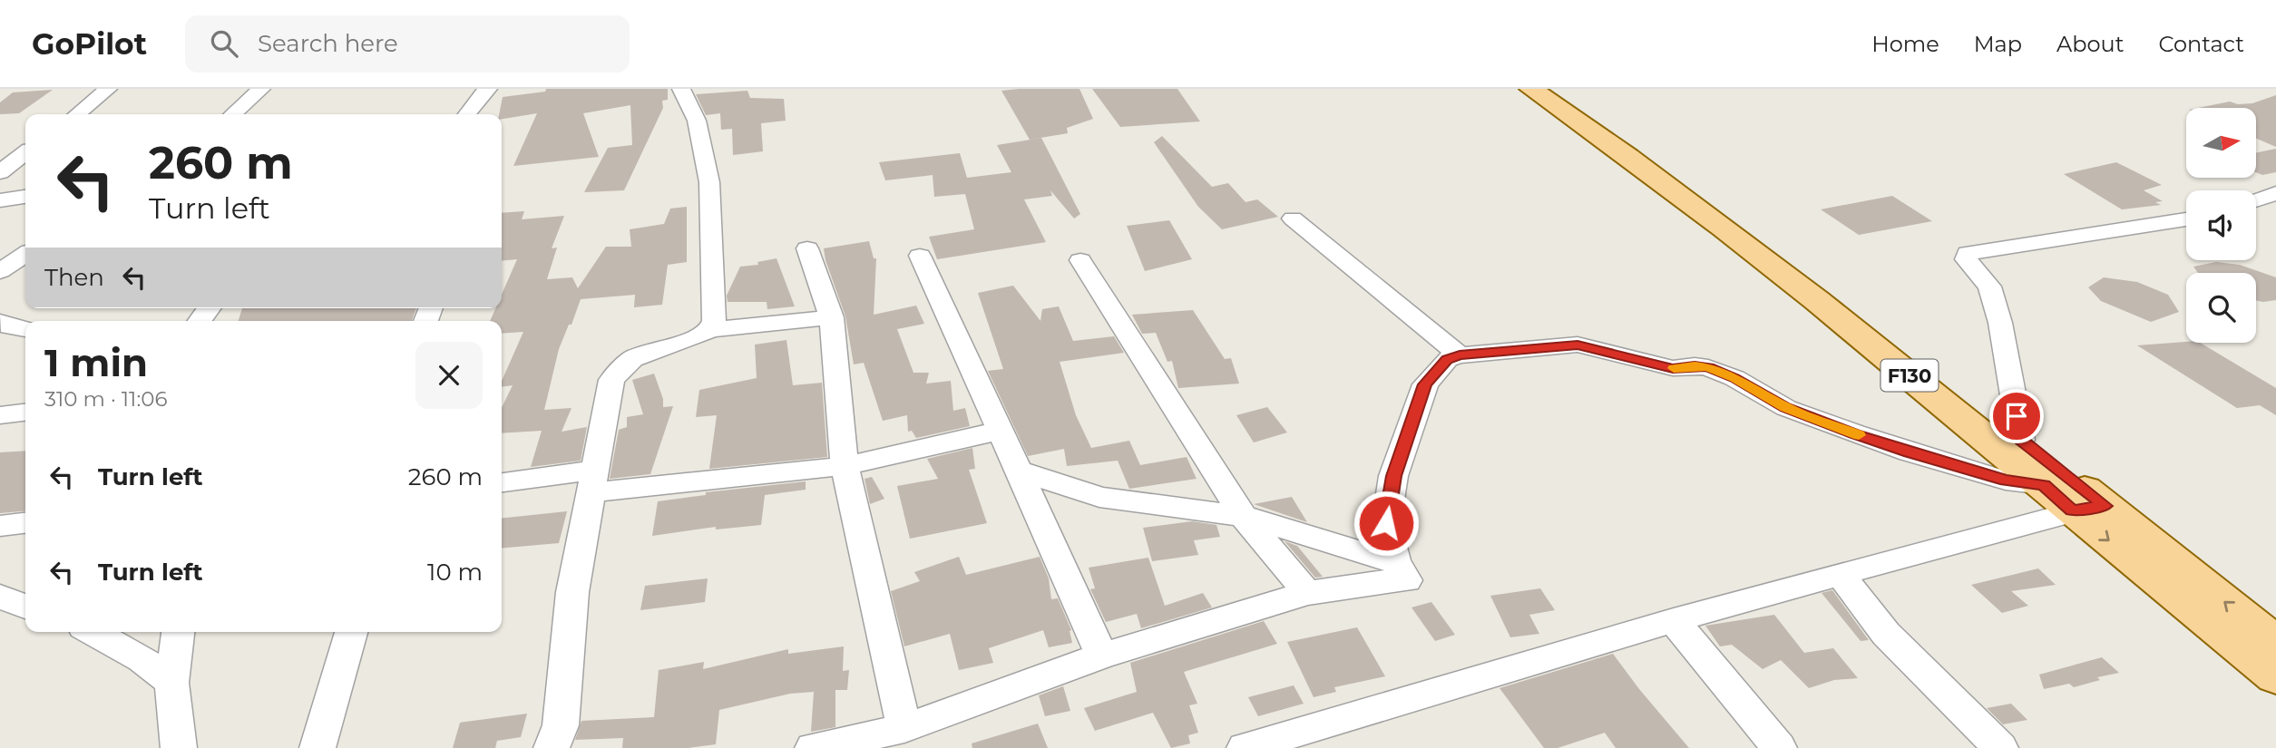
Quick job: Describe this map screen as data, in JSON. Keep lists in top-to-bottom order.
{
  "streets": {
    "main road": ["F130"]
  },
  "north": "right",
  "page": {
    "header": "GoPilot",
    "search": "Search here",
    "nav": [
      "Home",
      "Map",
      "About",
      "Contact"
    ],
    "turn": ["260 m", "Turn left"],
    "then": "Then",
    "heading": ["1 min", "310 m · 11:06"],
    "list": [
      {
        "name": "Turn left",
        "value": "260 m"
      },
      {
        "name": "Turn left",
        "value": "10 m"
      }
    ]
  }
}
